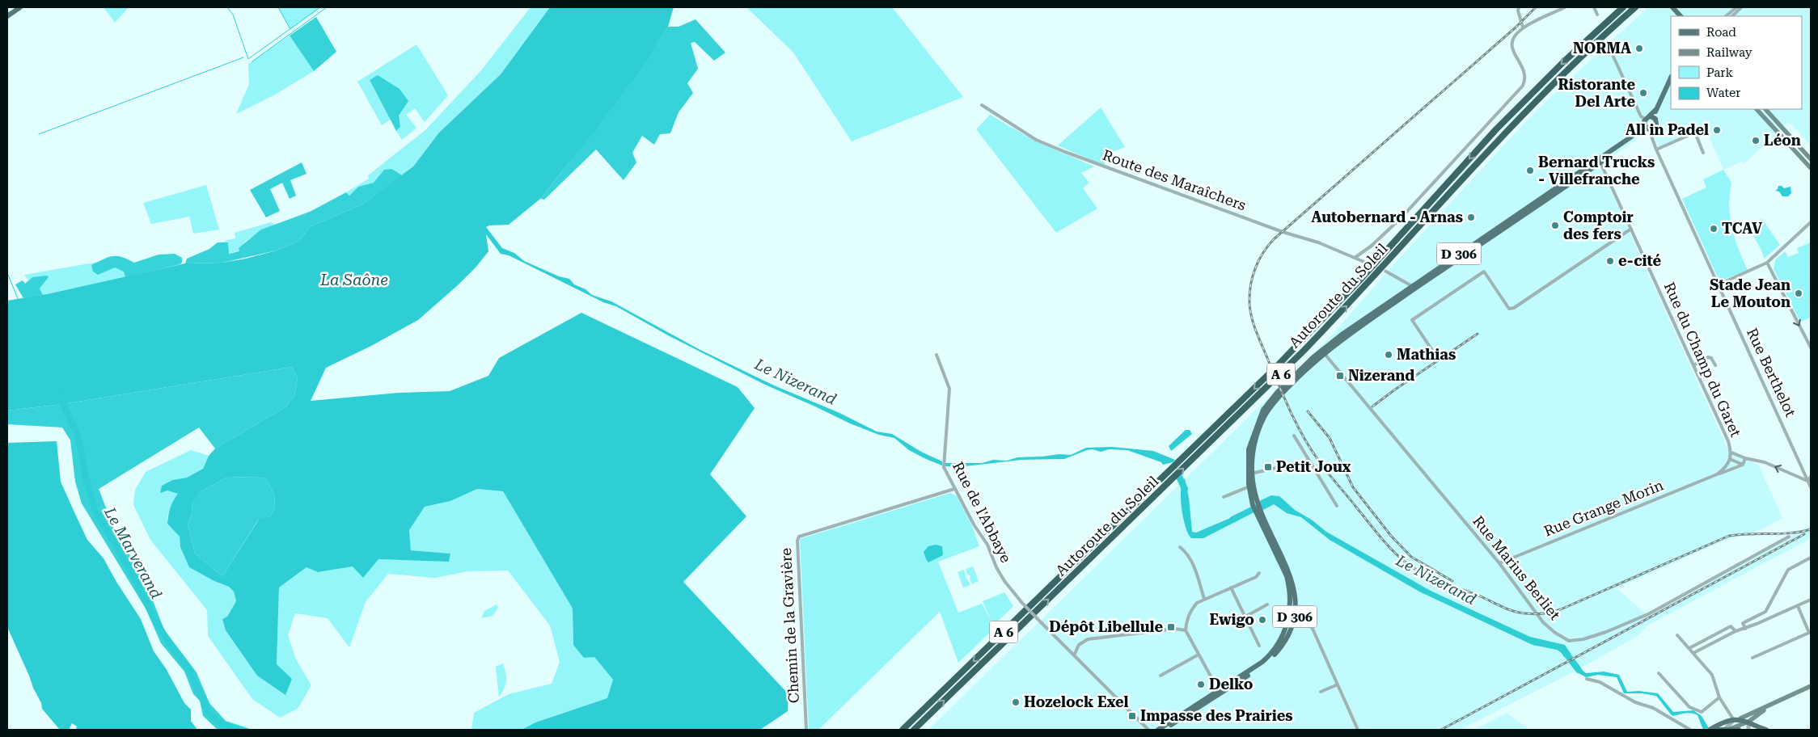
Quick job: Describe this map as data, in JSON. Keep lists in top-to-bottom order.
{
  "streets": {
    "highway": ["Autoroute du Soleil", "A 6"],
    "main road": ["D 306"],
    "street": [
      "Route des Maraîchers",
      "Rue du Champ du Garet",
      "Rue Berthelot",
      "Rue Grange Morin",
      "Rue de l'Abbaye",
      "Rue Marius Berliet",
      "Chemin de la Gravière"
    ]
  },
  "crossings": [
    ["D 306", "Rue du Champ du Garet"],
    ["D 306", "Rue Berthelot"],
    ["D 306", "Rue Marius Berliet"],
    ["Rue du Champ du Garet", "Rue Grange Morin"],
    ["Rue Grange Morin", "Rue Marius Berliet"],
    ["Rue de l'Abbaye", "Chemin de la Gravière"]
  ],
  "water": ["La Saône", "Le Nizerand", "Le Marverand"],
  "places": {
    "other": [
      "NORMA",
      "Ristorante Del Arte",
      "All in Padel",
      "Léon",
      "Bernard Trucks - Villefranche",
      "Autobernard - Arnas",
      "Comptoir des fers",
      "TCAV",
      "e-cité",
      "Stade Jean Le Mouton",
      "Mathias",
      "Ewigo",
      "Delko",
      "Hozelock Exel"
    ],
    "transit": [
      "Nizerand",
      "Petit Joux",
      "Dépôt Libellule",
      "Impasse des Prairies"
    ]
  },
  "legend": [
    "Road",
    "Railway",
    "Park",
    "Water"
  ]
}
